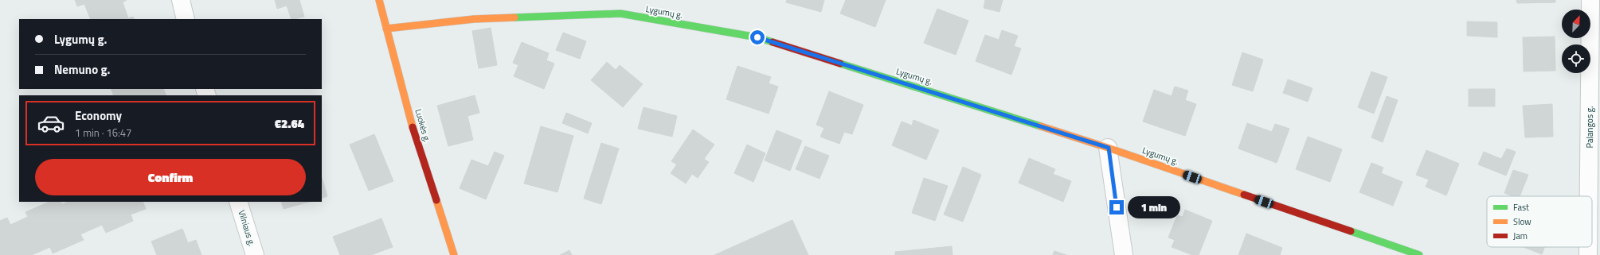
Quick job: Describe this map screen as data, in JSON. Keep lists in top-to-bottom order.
{
  "streets": {
    "street": [
      "Lygumų g.",
      "Luokės g.",
      "Palangos g.",
      "Vilniaus g."
    ]
  },
  "crossings": [
    ["Lygumų g.", "Luokės g."]
  ],
  "legend": ["Fast", "Slow", "Jam"],
  "north": "top right",
  "page": {
    "banner": ["Lygumų g.", "Nemuno g."],
    "list": [
      {
        "name": "Economy",
        "note": "1 min · 16:47",
        "value": "€2.64"
      }
    ],
    "buttons": "Confirm",
    "bubble": "1 min"
  }
}
